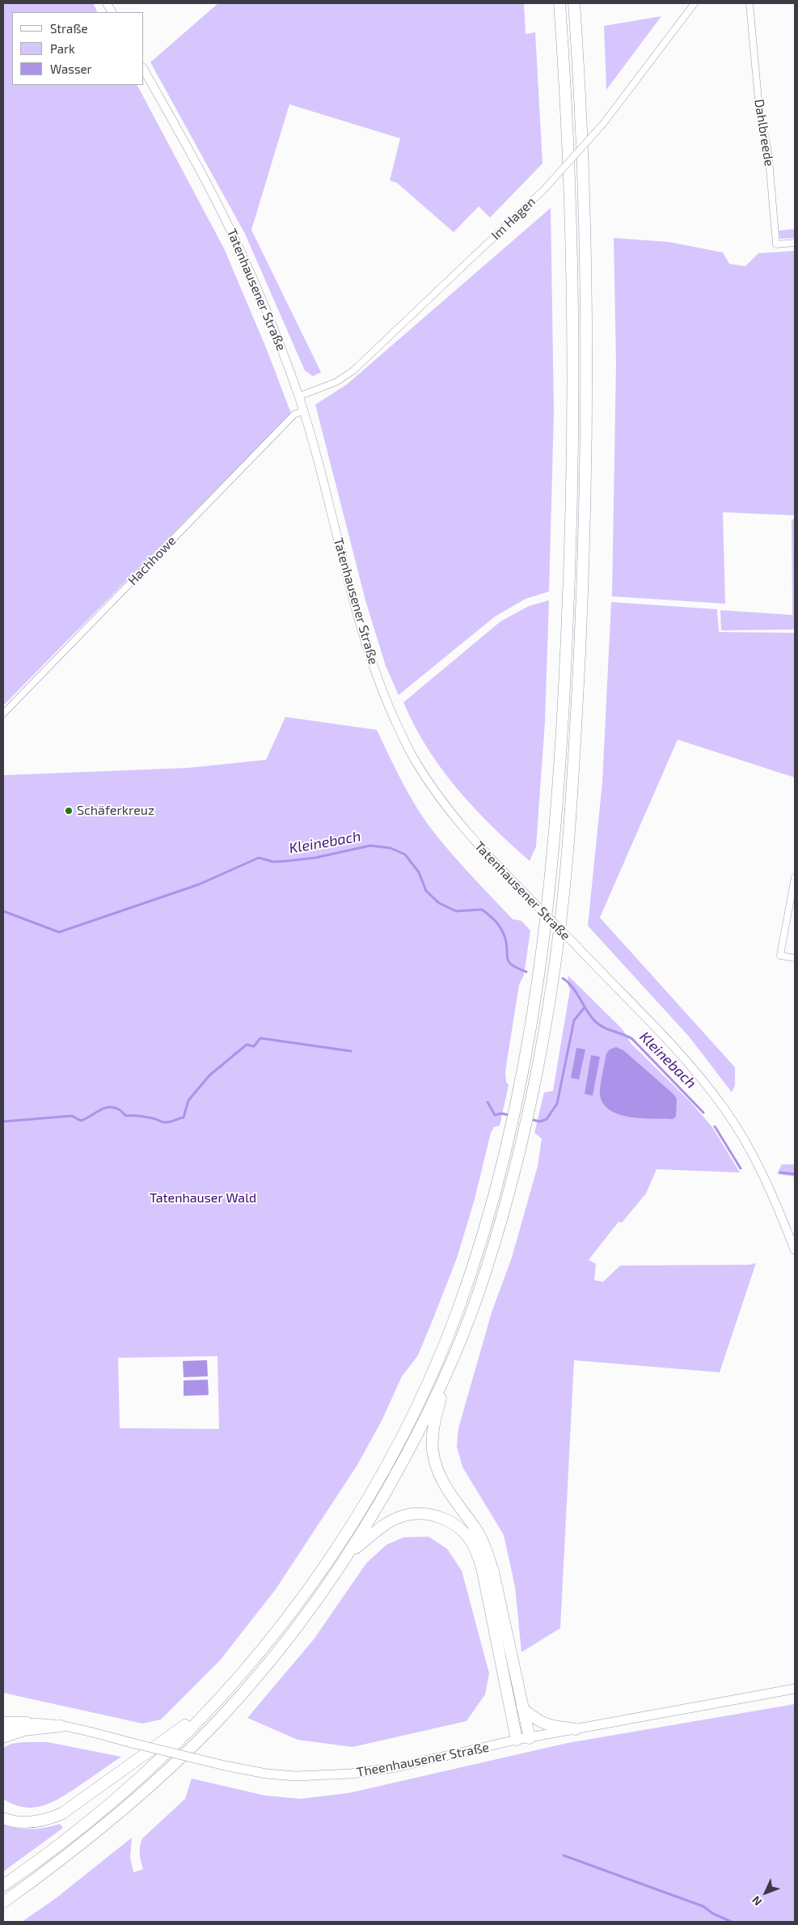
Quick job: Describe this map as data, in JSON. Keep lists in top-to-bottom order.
{
  "streets": {
    "main road": ["Theenhausener Straße"],
    "street": [
      "Dahlbreede",
      "Im Hagen",
      "Tatenhausener Straße",
      "Hachhowe"
    ]
  },
  "crossings": [
    ["Im Hagen", "Tatenhausener Straße"],
    ["Tatenhausener Straße", "Hachhowe"]
  ],
  "water": ["Kleinebach"],
  "parks": ["Tatenhauser Wald"],
  "places": ["Schäferkreuz"],
  "legend": ["Straße", "Park", "Wasser"],
  "north": "bottom left"
}
